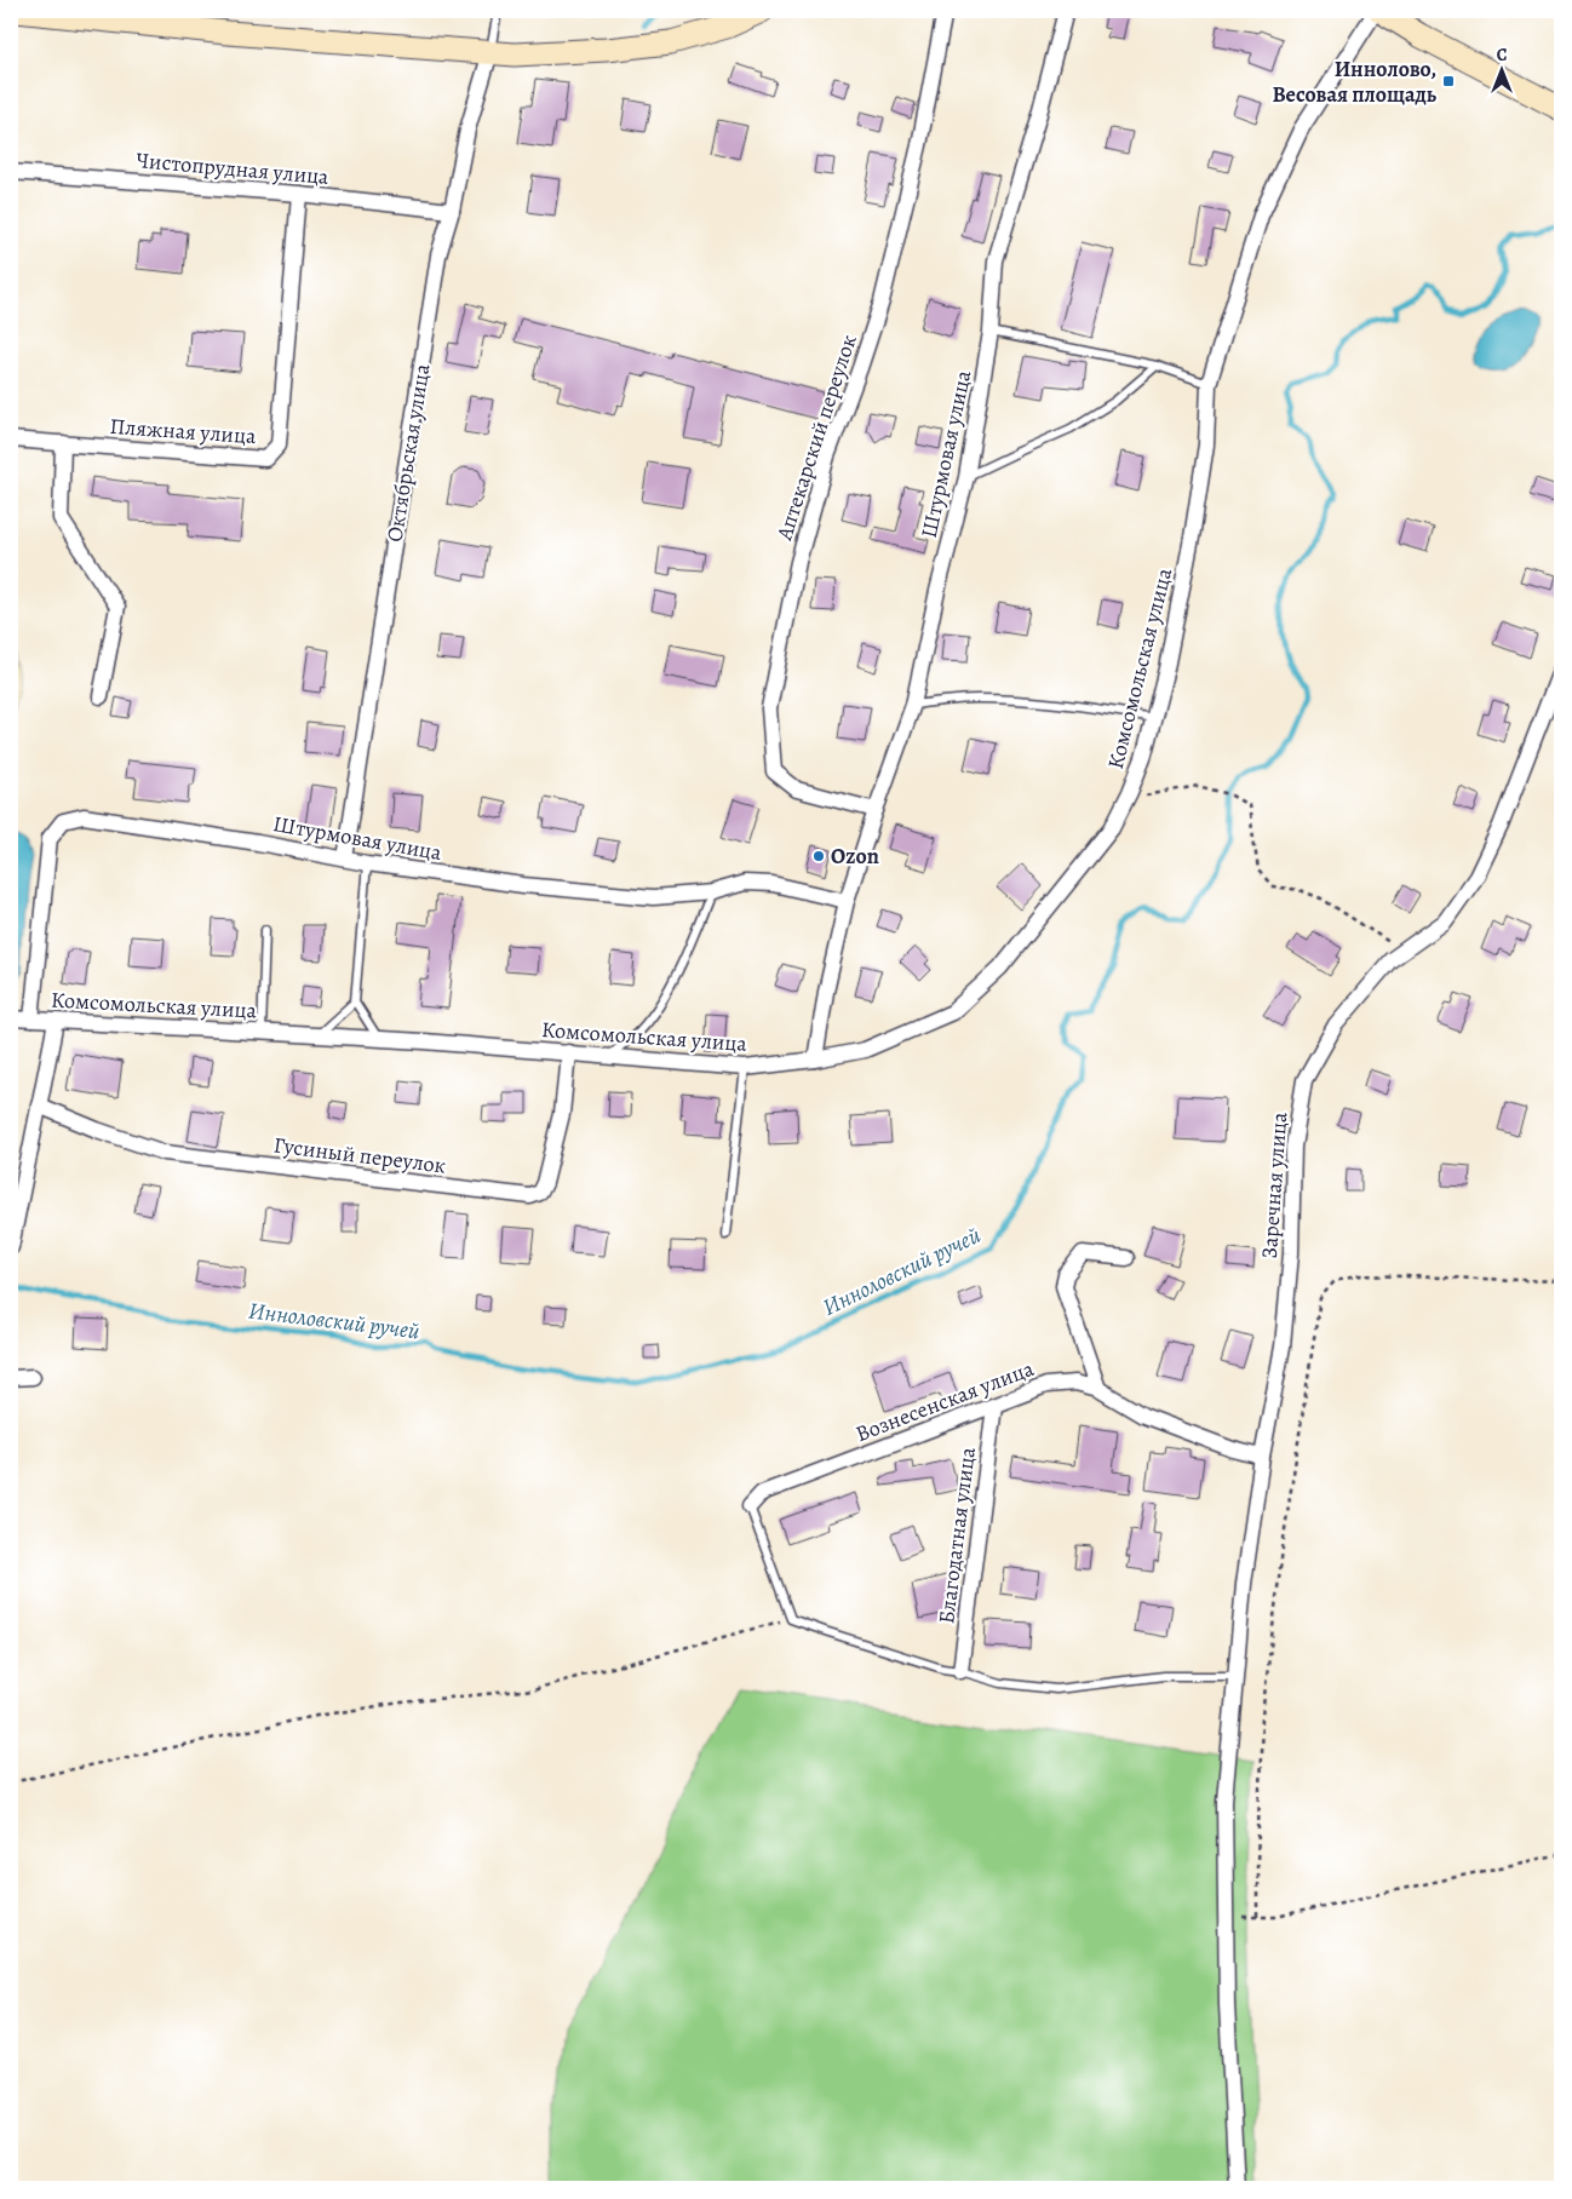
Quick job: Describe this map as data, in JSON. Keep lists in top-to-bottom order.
{
  "streets": {
    "street": [
      "Чистопрудная улица",
      "Пляжная улица",
      "Аптекарский переулок",
      "Октябрьская улица",
      "Штурмовая улица",
      "Комсомольская улица",
      "Гусиный переулок",
      "Заречная улица",
      "Вознесенская улица",
      "Благодатная улица"
    ]
  },
  "crossings": [
    ["Чистопрудная улица", "Пляжная улица"],
    ["Чистопрудная улица", "Октябрьская улица"],
    ["Аптекарский переулок", "Штурмовая улица"],
    ["Октябрьская улица", "Штурмовая улица"],
    ["Штурмовая улица", "Комсомольская улица"],
    ["Комсомольская улица", "Гусиный переулок"],
    ["Заречная улица", "Вознесенская улица"],
    ["Вознесенская улица", "Благодатная улица"]
  ],
  "water": ["Инноловский ручей"],
  "places": {
    "transit": ["Иннолово, Весовая площадь"],
    "other": ["Ozon"]
  },
  "north": "top"
}
